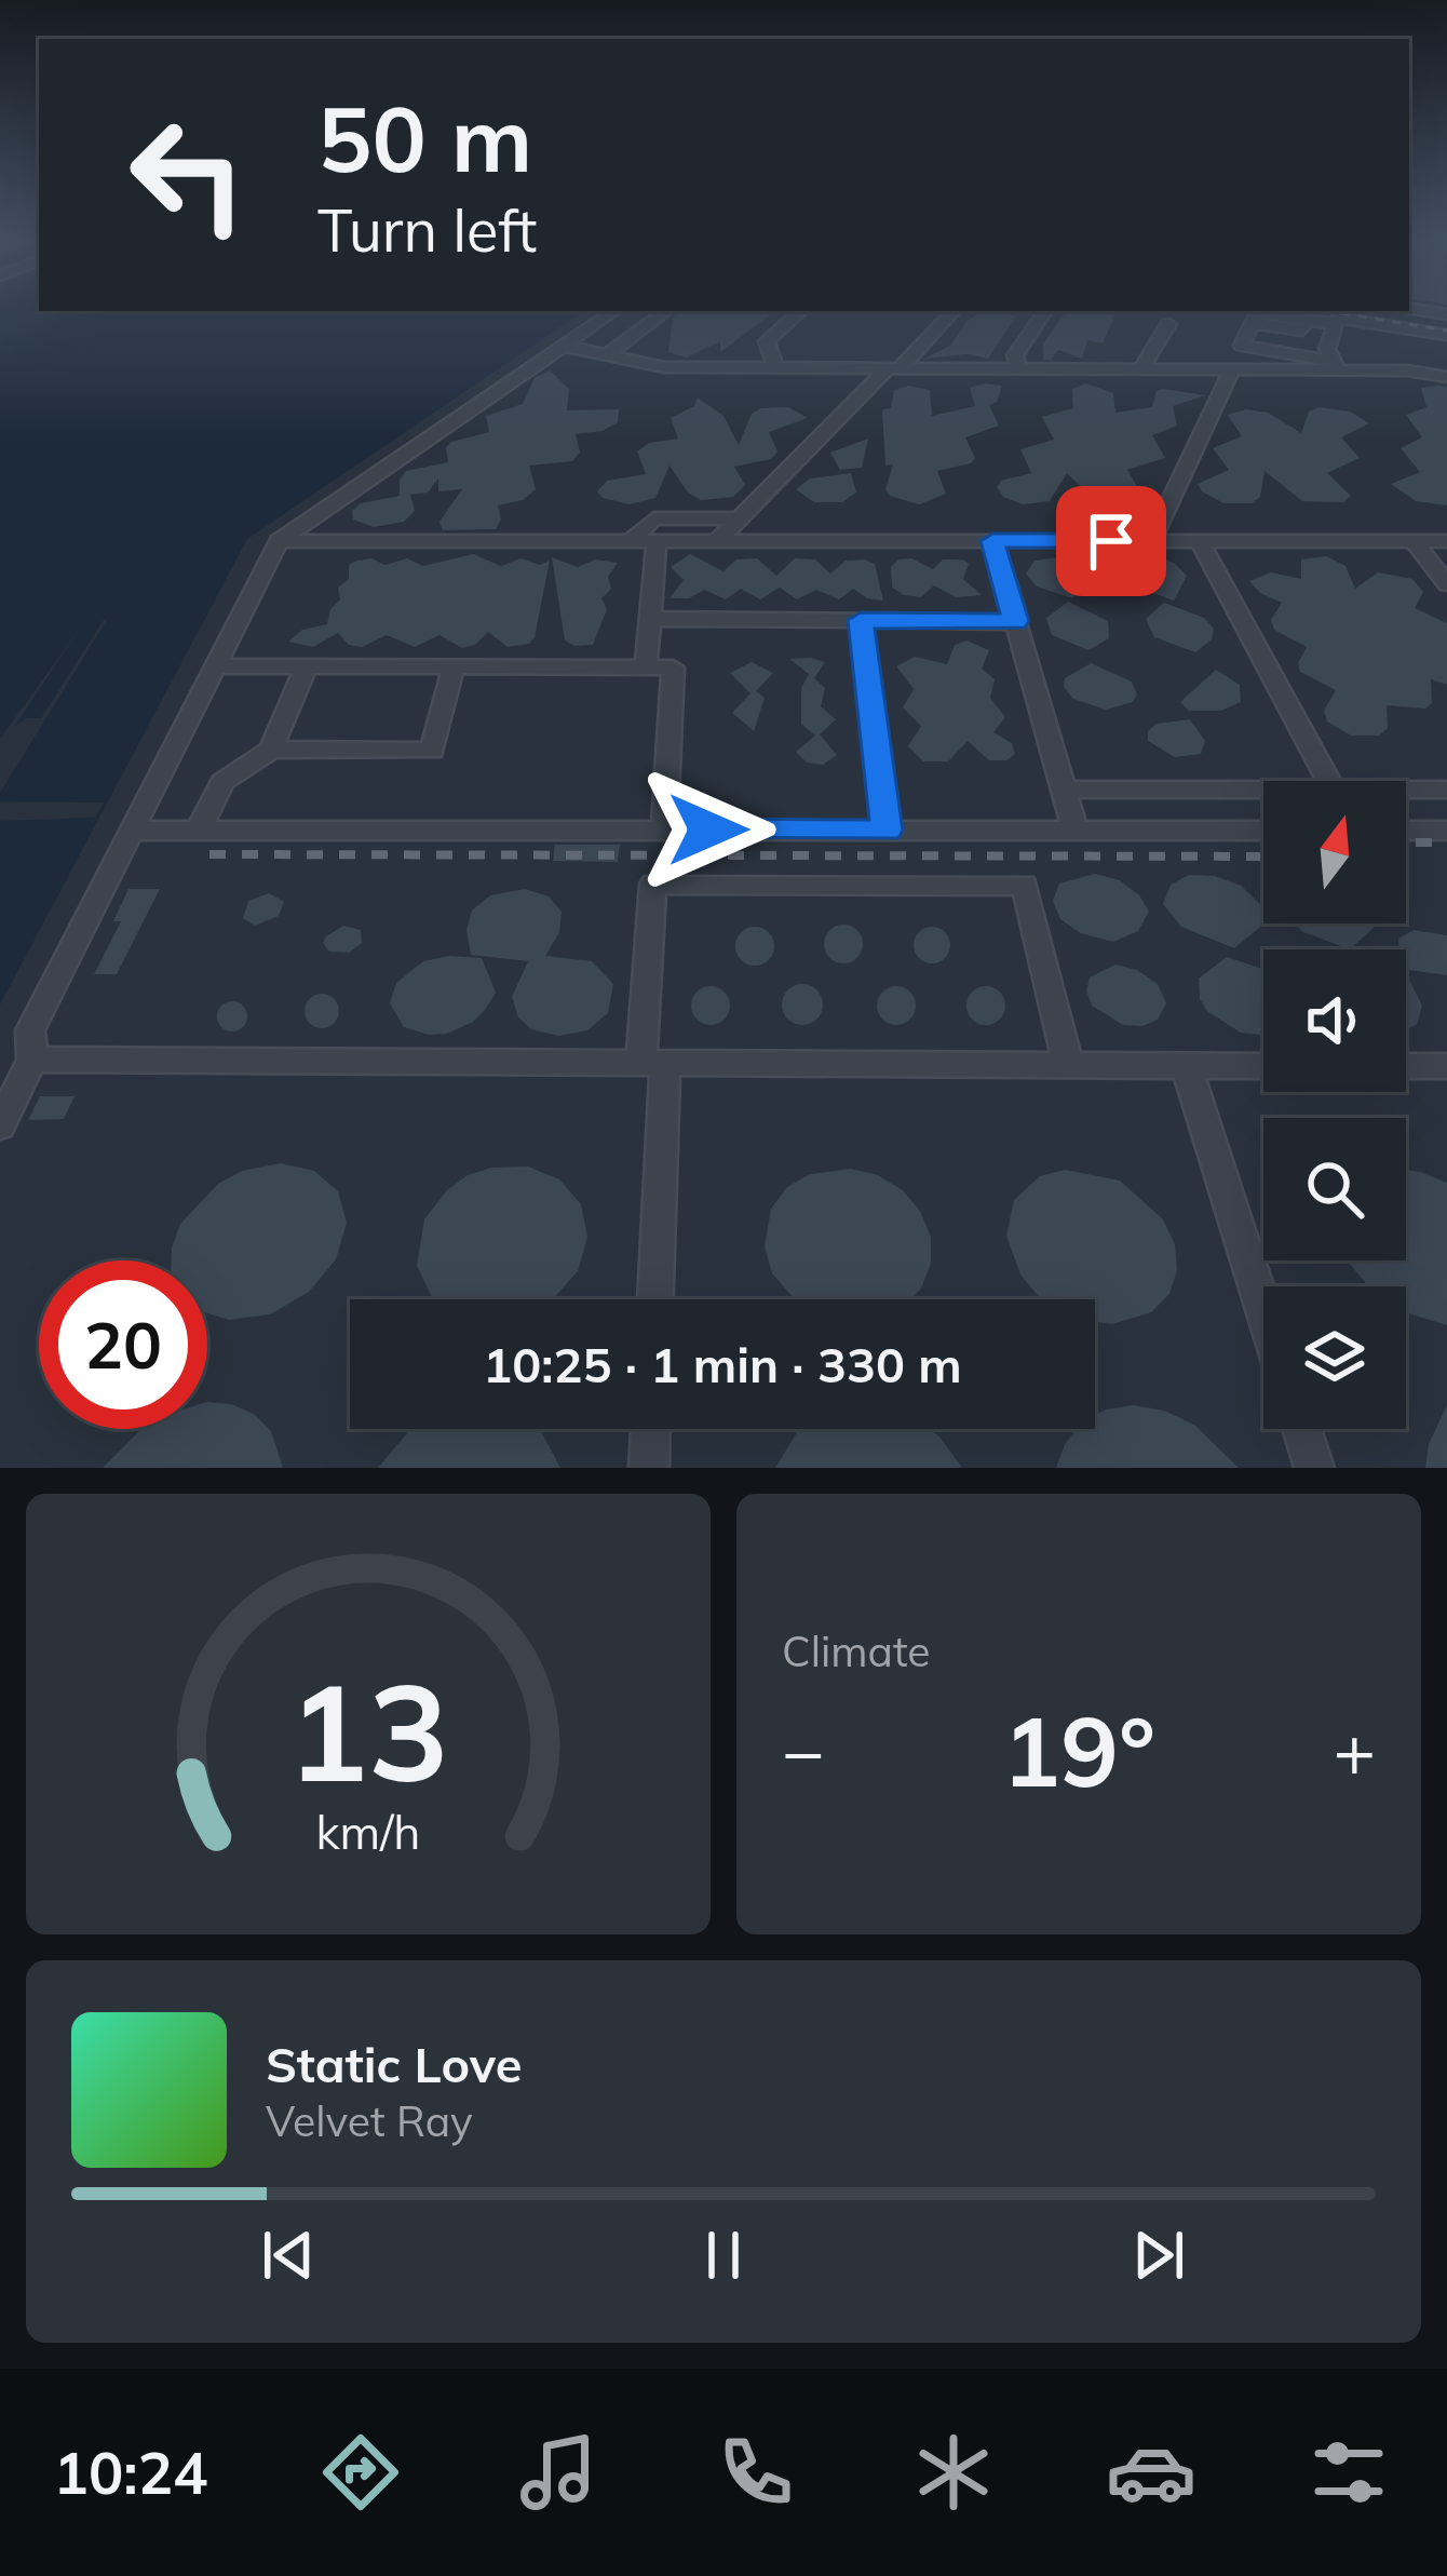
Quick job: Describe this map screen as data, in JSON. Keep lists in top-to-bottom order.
{
  "north": "top",
  "page": {
    "turn": ["50 m", "Turn left"],
    "limit": "20",
    "trip": "10:25 · 1 min · 330 m",
    "tile": "Climate",
    "heat": ["−", "19°", "+"],
    "song": ["Static Love", "Velvet Ray"],
    "tabs": "10:24",
    "gauge": ["13", "km/h"]
  }
}
